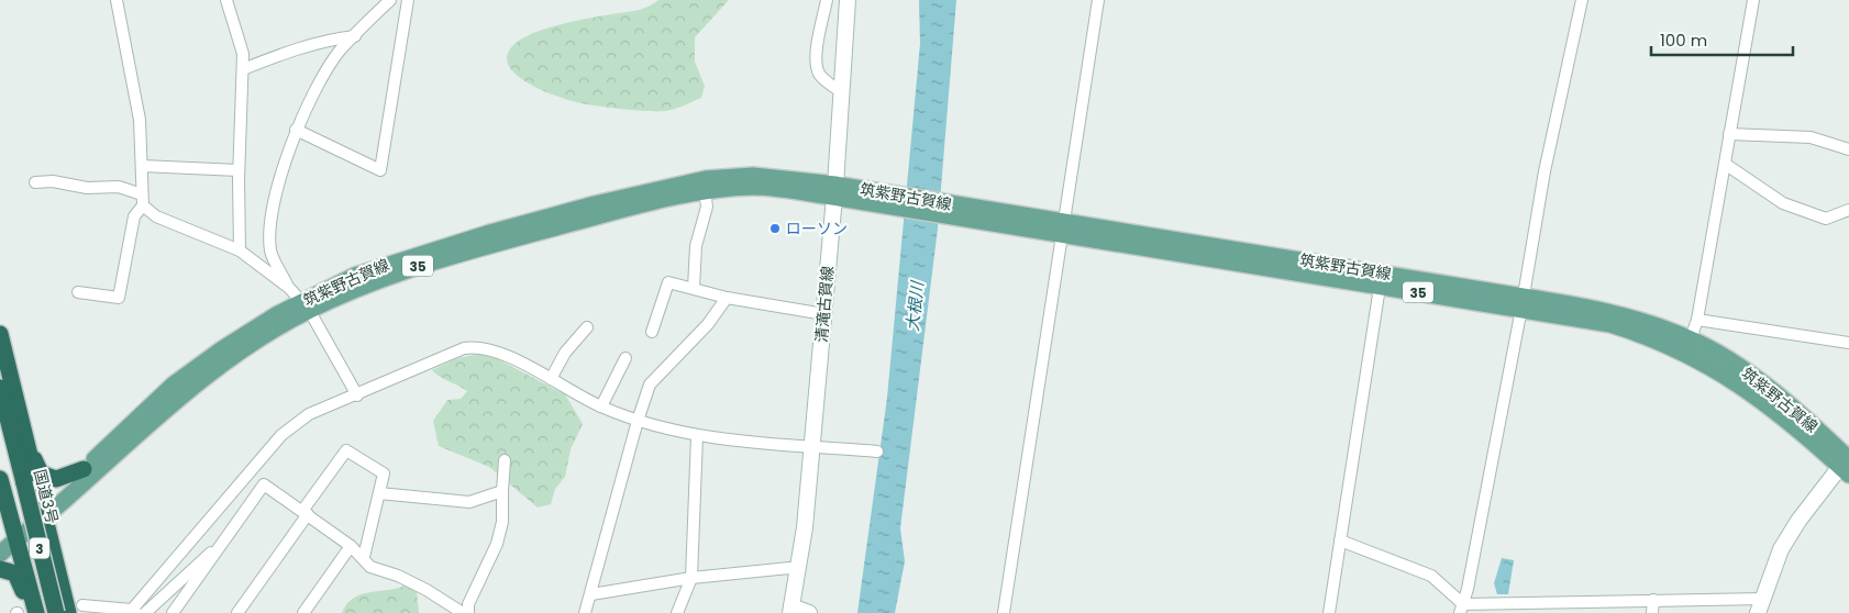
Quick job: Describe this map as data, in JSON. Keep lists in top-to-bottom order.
{
  "streets": {
    "highway": ["国道3号", "3"],
    "main road": ["筑紫野古賀線", "35", "清滝古賀線"]
  },
  "crossings": [
    ["筑紫野古賀線", "清滝古賀線"]
  ],
  "water": ["大根川"],
  "places": ["ローソン"],
  "scale_bar": "100 m"
}
